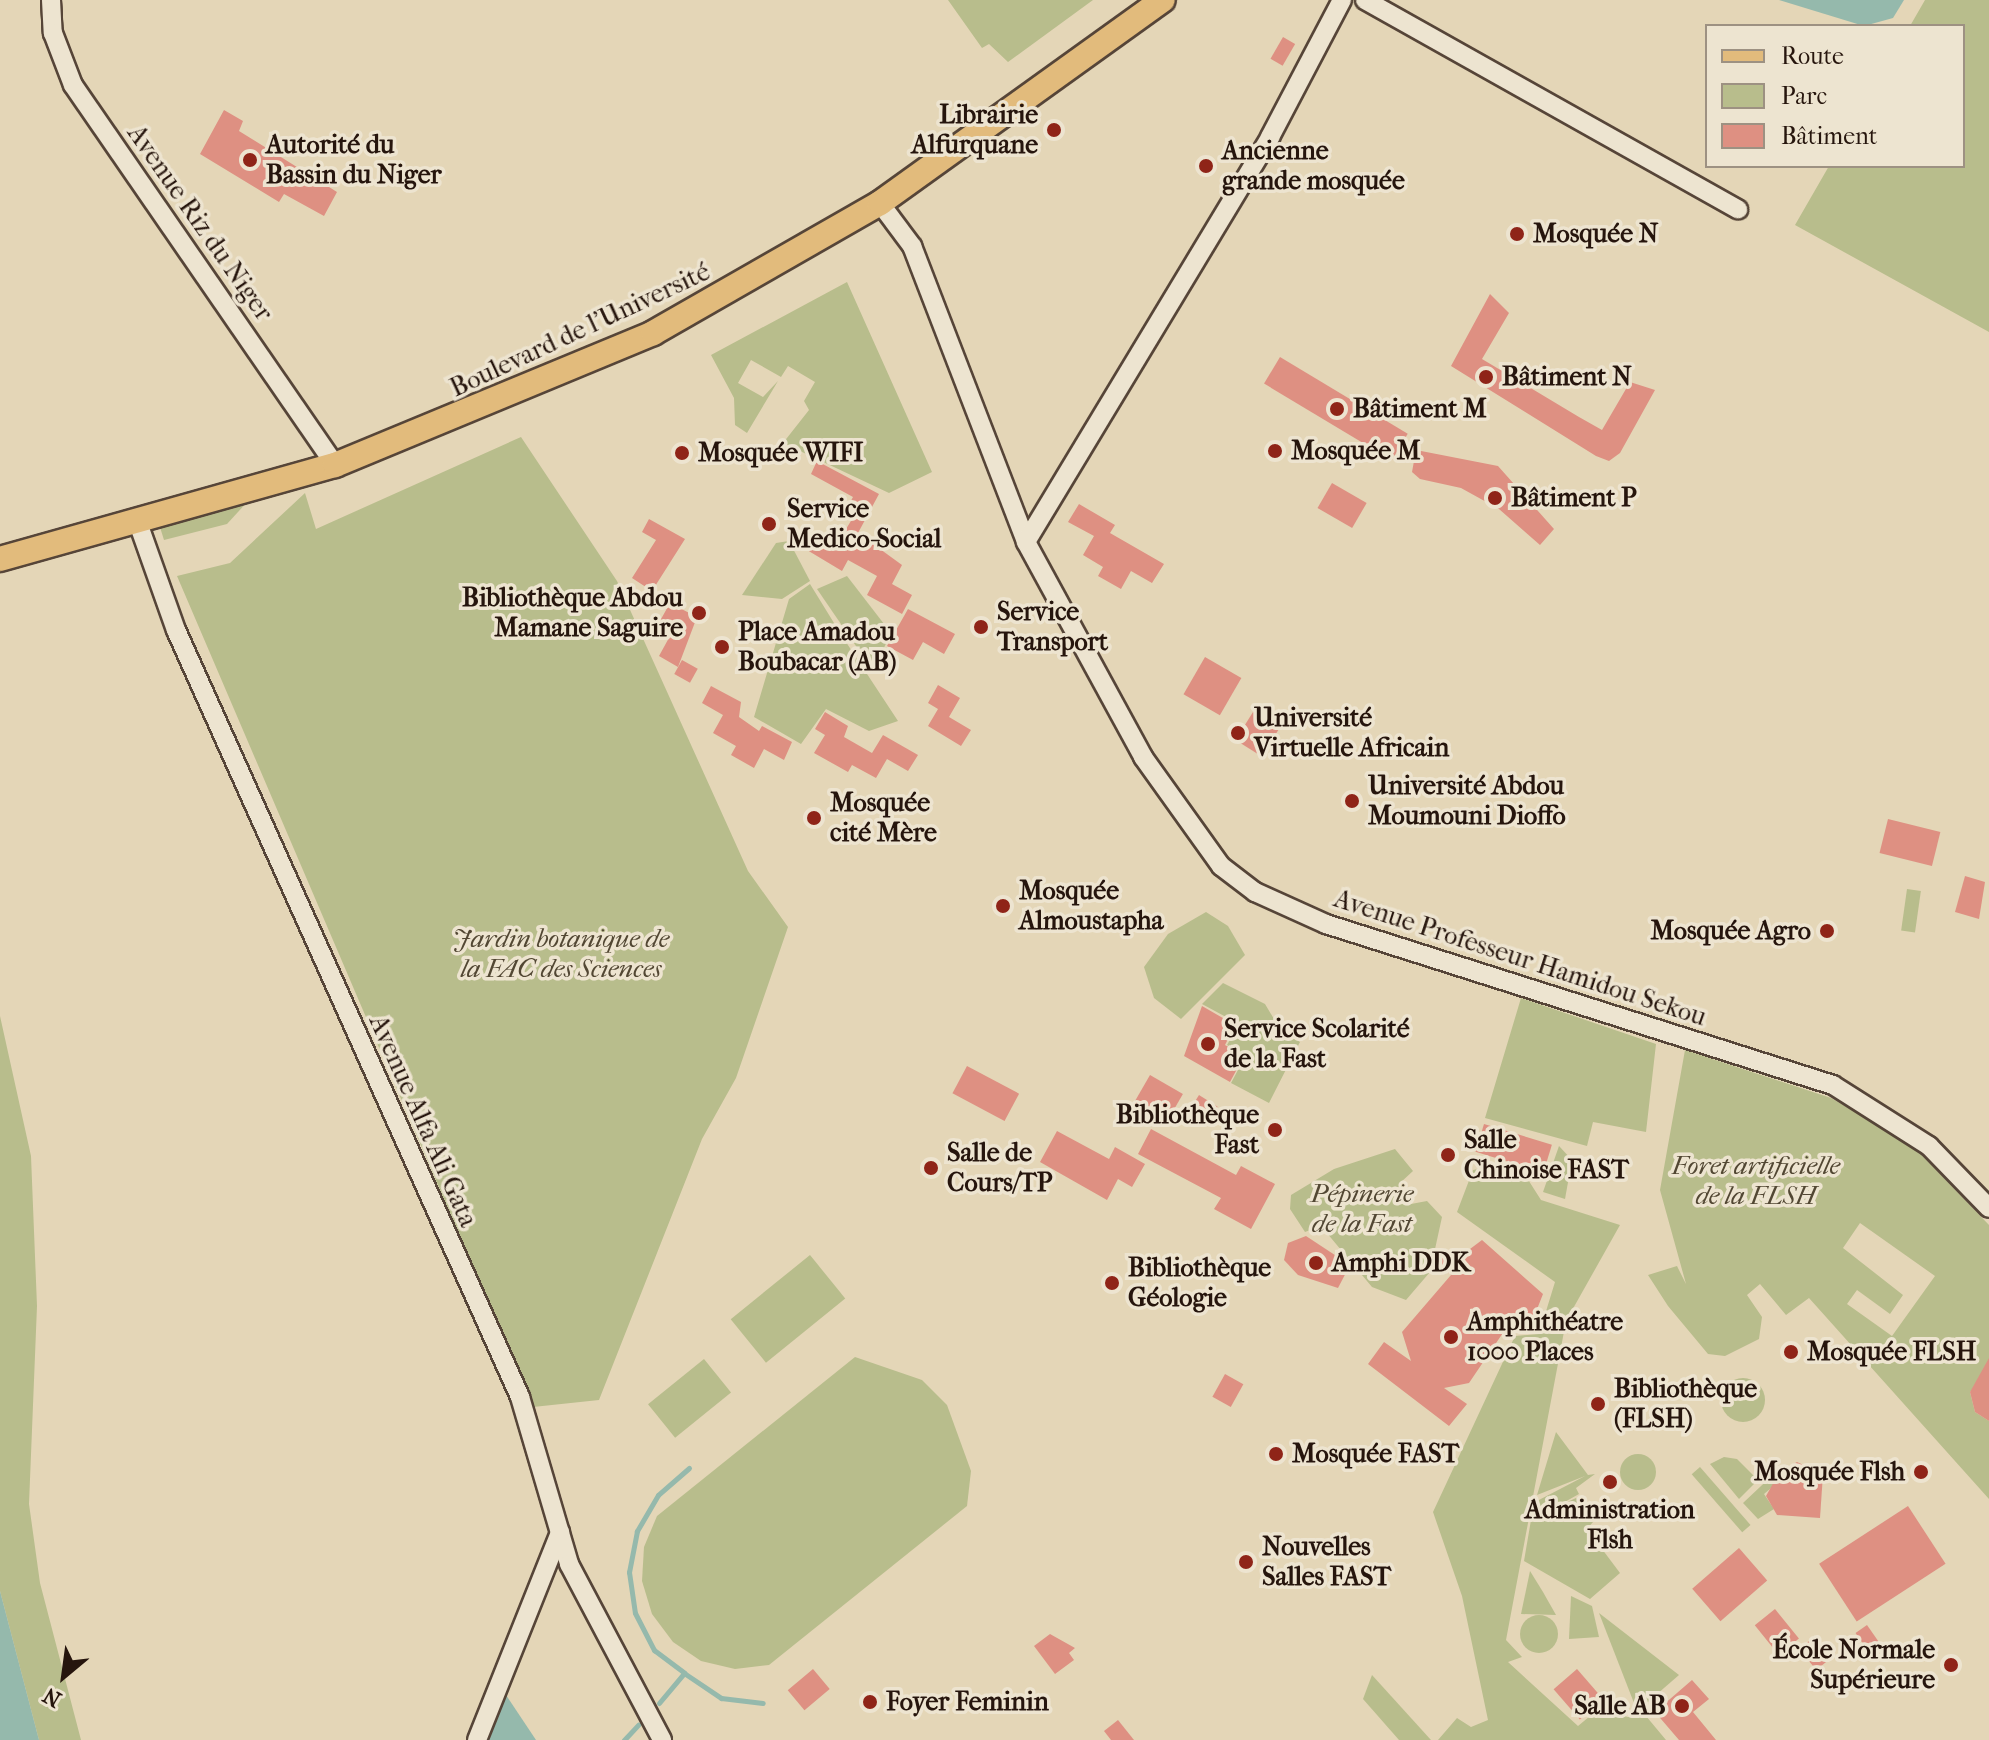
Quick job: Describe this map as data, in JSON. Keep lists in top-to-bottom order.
{
  "streets": {
    "main road": ["Boulevard de l'Université"],
    "street": ["Avenue Riz du Niger", "Avenue Professeur Hamidou Sekou", "Avenue Alfa Ali Gata"]
  },
  "crossings": [
    ["Avenue Riz du Niger", "Boulevard de l'Université"],
    ["Boulevard de l'Université", "Avenue Professeur Hamidou Sekou"],
    ["Boulevard de l'Université", "Avenue Alfa Ali Gata"]
  ],
  "parks": ["Jardin botanique de la FAC des Sciences", "Foret artificielle de la FLSH", "Pépinerie de la Fast"],
  "places": [
    "Librairie Alfurquane",
    "Autorité du Bassin du Niger",
    "Ancienne grande mosquée",
    "Mosquée N",
    "Bâtiment N",
    "Bâtiment M",
    "Mosquée M",
    "Mosquée WIFI",
    "Bâtiment P",
    "Service Medico-Social",
    "Bibliothèque Abdou Mamane Saguire",
    "Service Transport",
    "Place Amadou Boubacar (AB)",
    "Université Virtuelle Africain",
    "Université Abdou Moumouni Dioffo",
    "Mosquée cité Mère",
    "Mosquée Almoustapha",
    "Mosquée Agro",
    "Service Scolarité de la Fast",
    "Bibliothèque Fast",
    "Salle Chinoise FAST",
    "Salle de Cours/TP",
    "Amphi DDK",
    "Bibliothèque Géologie",
    "Amphithéatre 1000 Places",
    "Mosquée FLSH",
    "Bibliothèque (FLSH)",
    "Mosquée FAST",
    "Mosquée Flsh",
    "Administration Flsh",
    "Nouvelles Salles FAST",
    "École Normale Supérieure",
    "Foyer Feminin",
    "Salle AB"
  ],
  "legend": ["Route", "Parc", "Bâtiment"],
  "north": "bottom left"
}
